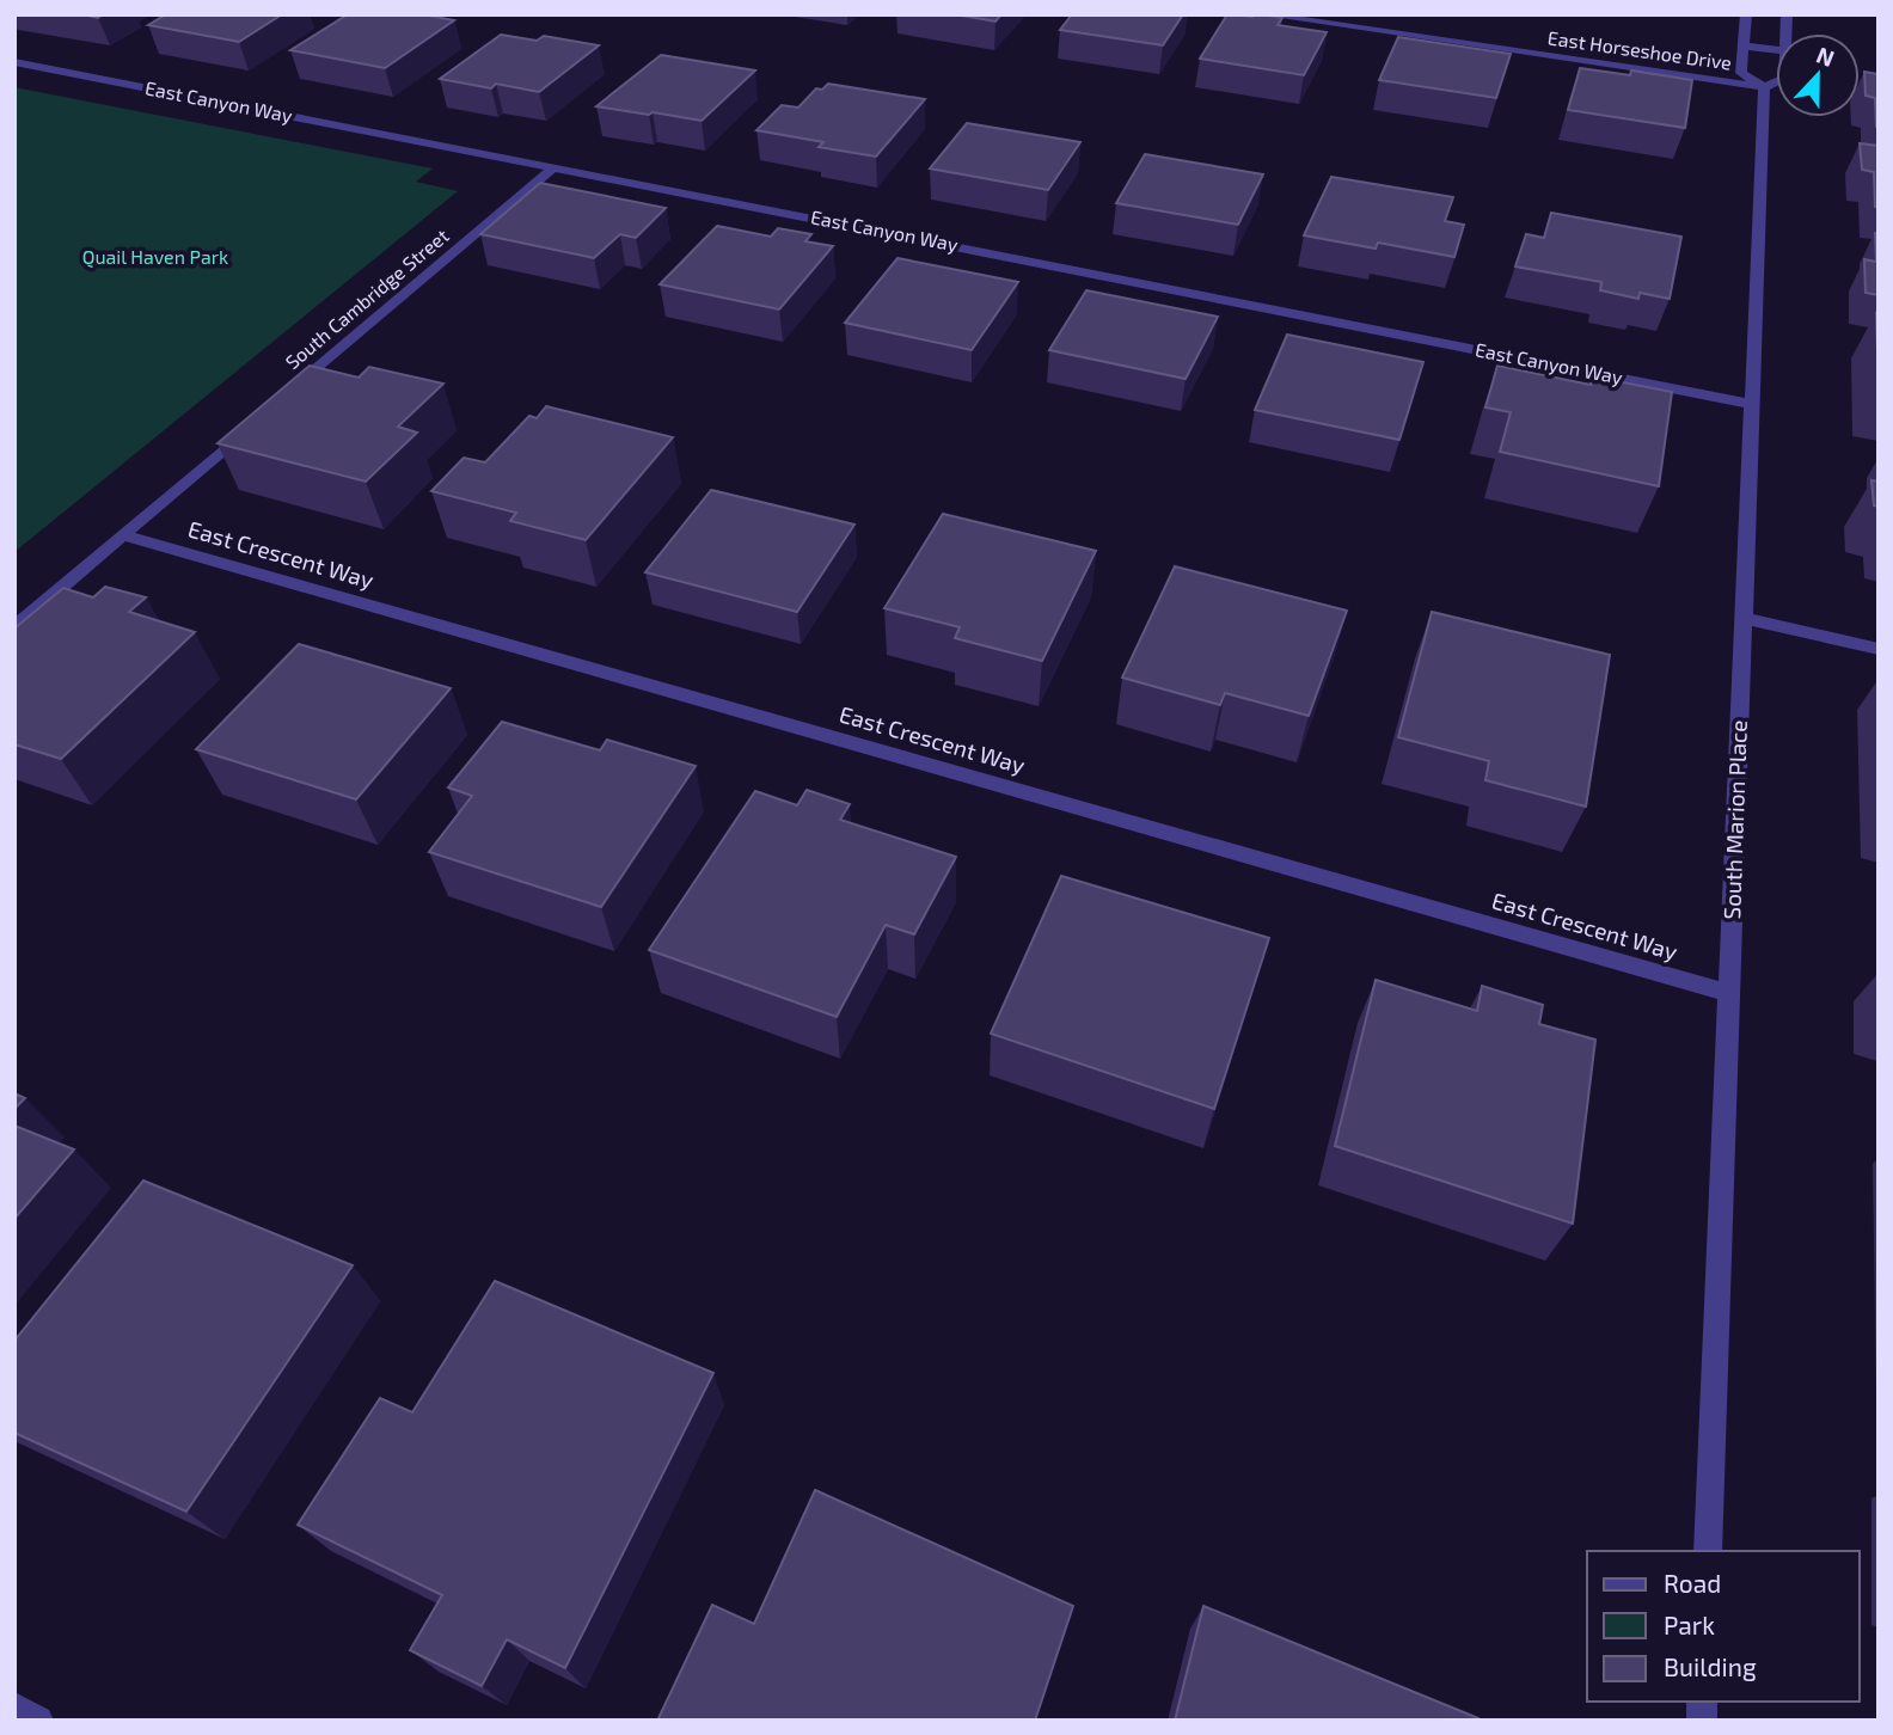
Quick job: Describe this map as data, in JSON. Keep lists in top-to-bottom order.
{
  "streets": {
    "street": [
      "East Horseshoe Drive",
      "East Canyon Way",
      "South Cambridge Street",
      "East Crescent Way",
      "South Marion Place"
    ]
  },
  "crossings": [
    ["East Horseshoe Drive", "South Marion Place"],
    ["East Canyon Way", "South Cambridge Street"],
    ["East Canyon Way", "South Marion Place"],
    ["East Crescent Way", "South Marion Place"]
  ],
  "parks": ["Quail Haven Park"],
  "legend": ["Road", "Park", "Building"],
  "north": "top"
}
